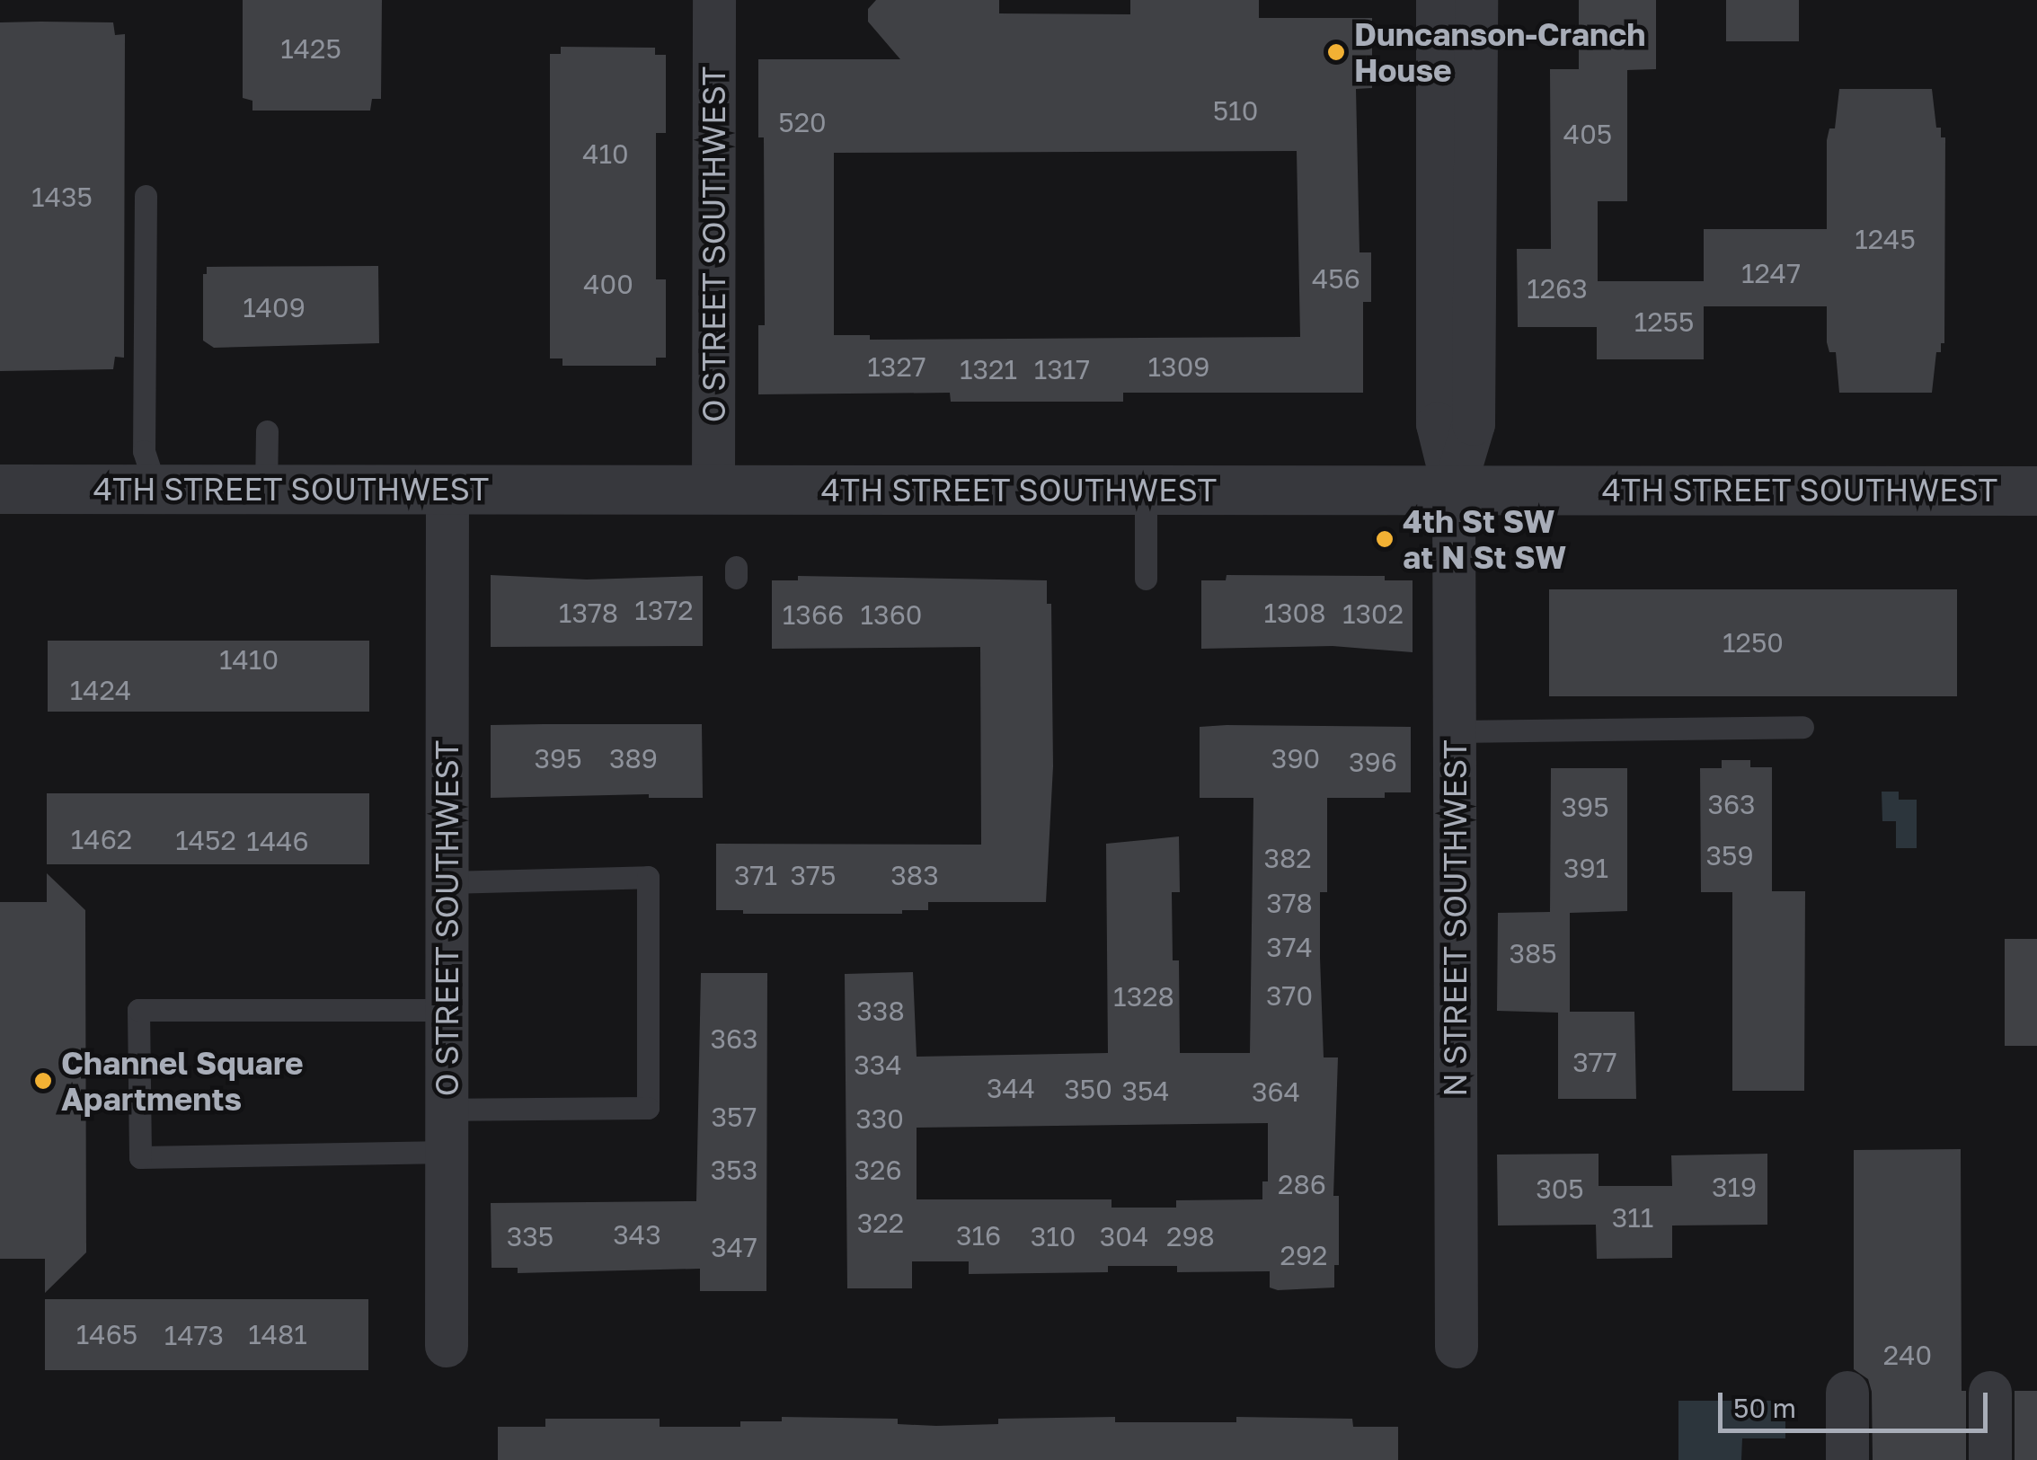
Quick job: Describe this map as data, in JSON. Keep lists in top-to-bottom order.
{
  "streets": {
    "street": ["O STREET SOUTHWEST", "4TH STREET SOUTHWEST", "N STREET SOUTHWEST"]
  },
  "crossings": [
    ["O STREET SOUTHWEST", "4TH STREET SOUTHWEST"],
    ["4TH STREET SOUTHWEST", "N STREET SOUTHWEST"]
  ],
  "places": ["Duncanson-Cranch House", "4th St SW at N St SW", "Channel Square Apartments"],
  "house_numbers": [
    "1425",
    "510",
    "520",
    "405",
    "410",
    "1435",
    "1245",
    "1247",
    "456",
    "400",
    "1263",
    "1409",
    "1255",
    "1327",
    "1309",
    "1321",
    "1317",
    "1372",
    "1378",
    "1308",
    "1302",
    "1366",
    "1360",
    "1250",
    "1410",
    "1424",
    "395",
    "389",
    "390",
    "396",
    "363",
    "395",
    "1462",
    "1452",
    "1446",
    "359",
    "382",
    "391",
    "371",
    "375",
    "383",
    "378",
    "374",
    "385",
    "370",
    "1328",
    "338",
    "363",
    "377",
    "334",
    "344",
    "350",
    "354",
    "364",
    "357",
    "330",
    "353",
    "326",
    "286",
    "319",
    "305",
    "311",
    "322",
    "343",
    "316",
    "335",
    "310",
    "304",
    "298",
    "347",
    "292",
    "1465",
    "1481",
    "1473",
    "240"
  ],
  "scale_bar": "50 m"
}
